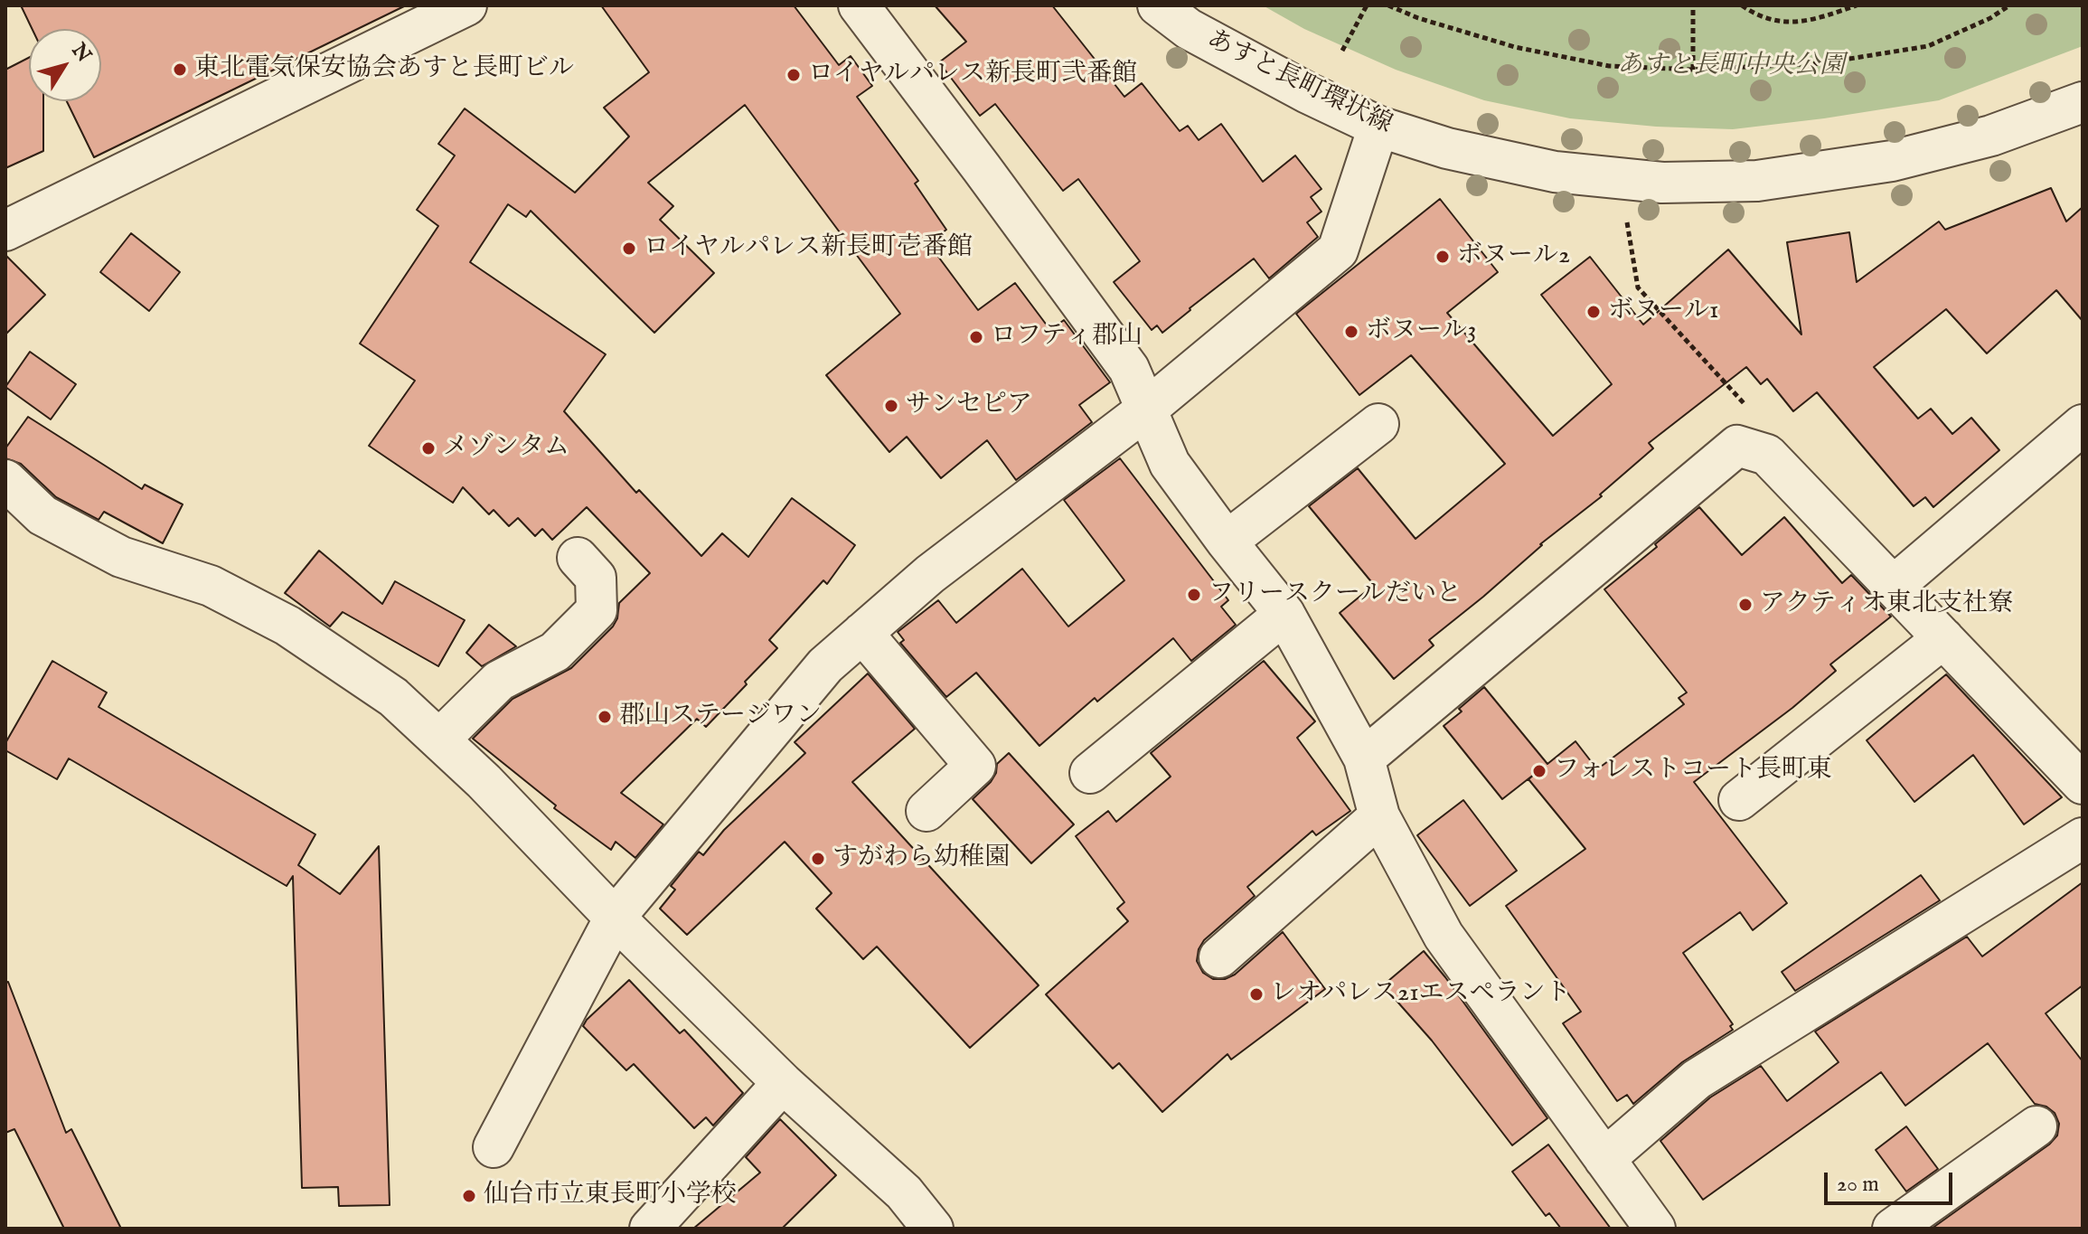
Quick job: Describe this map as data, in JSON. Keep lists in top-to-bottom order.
{
  "streets": {
    "street": ["あすと長町環状線"]
  },
  "parks": ["あすと長町中央公園"],
  "places": [
    "東北電気保安協会あすと長町ビル",
    "ロイヤルパレス新長町弐番館",
    "ロイヤルパレス新長町壱番館",
    "ボヌール2",
    "ボヌール1",
    "ボヌール3",
    "ロフティ郡山",
    "サンセピア",
    "メゾンタム",
    "フリースクールだいと",
    "アクティオ東北支社寮",
    "郡山ステージワン",
    "フォレストコート長町東",
    "すがわら幼稚園",
    "レオパレス21エスペラント",
    "仙台市立東長町小学校"
  ],
  "scale_bar": "20 m",
  "north": "top right"
}
